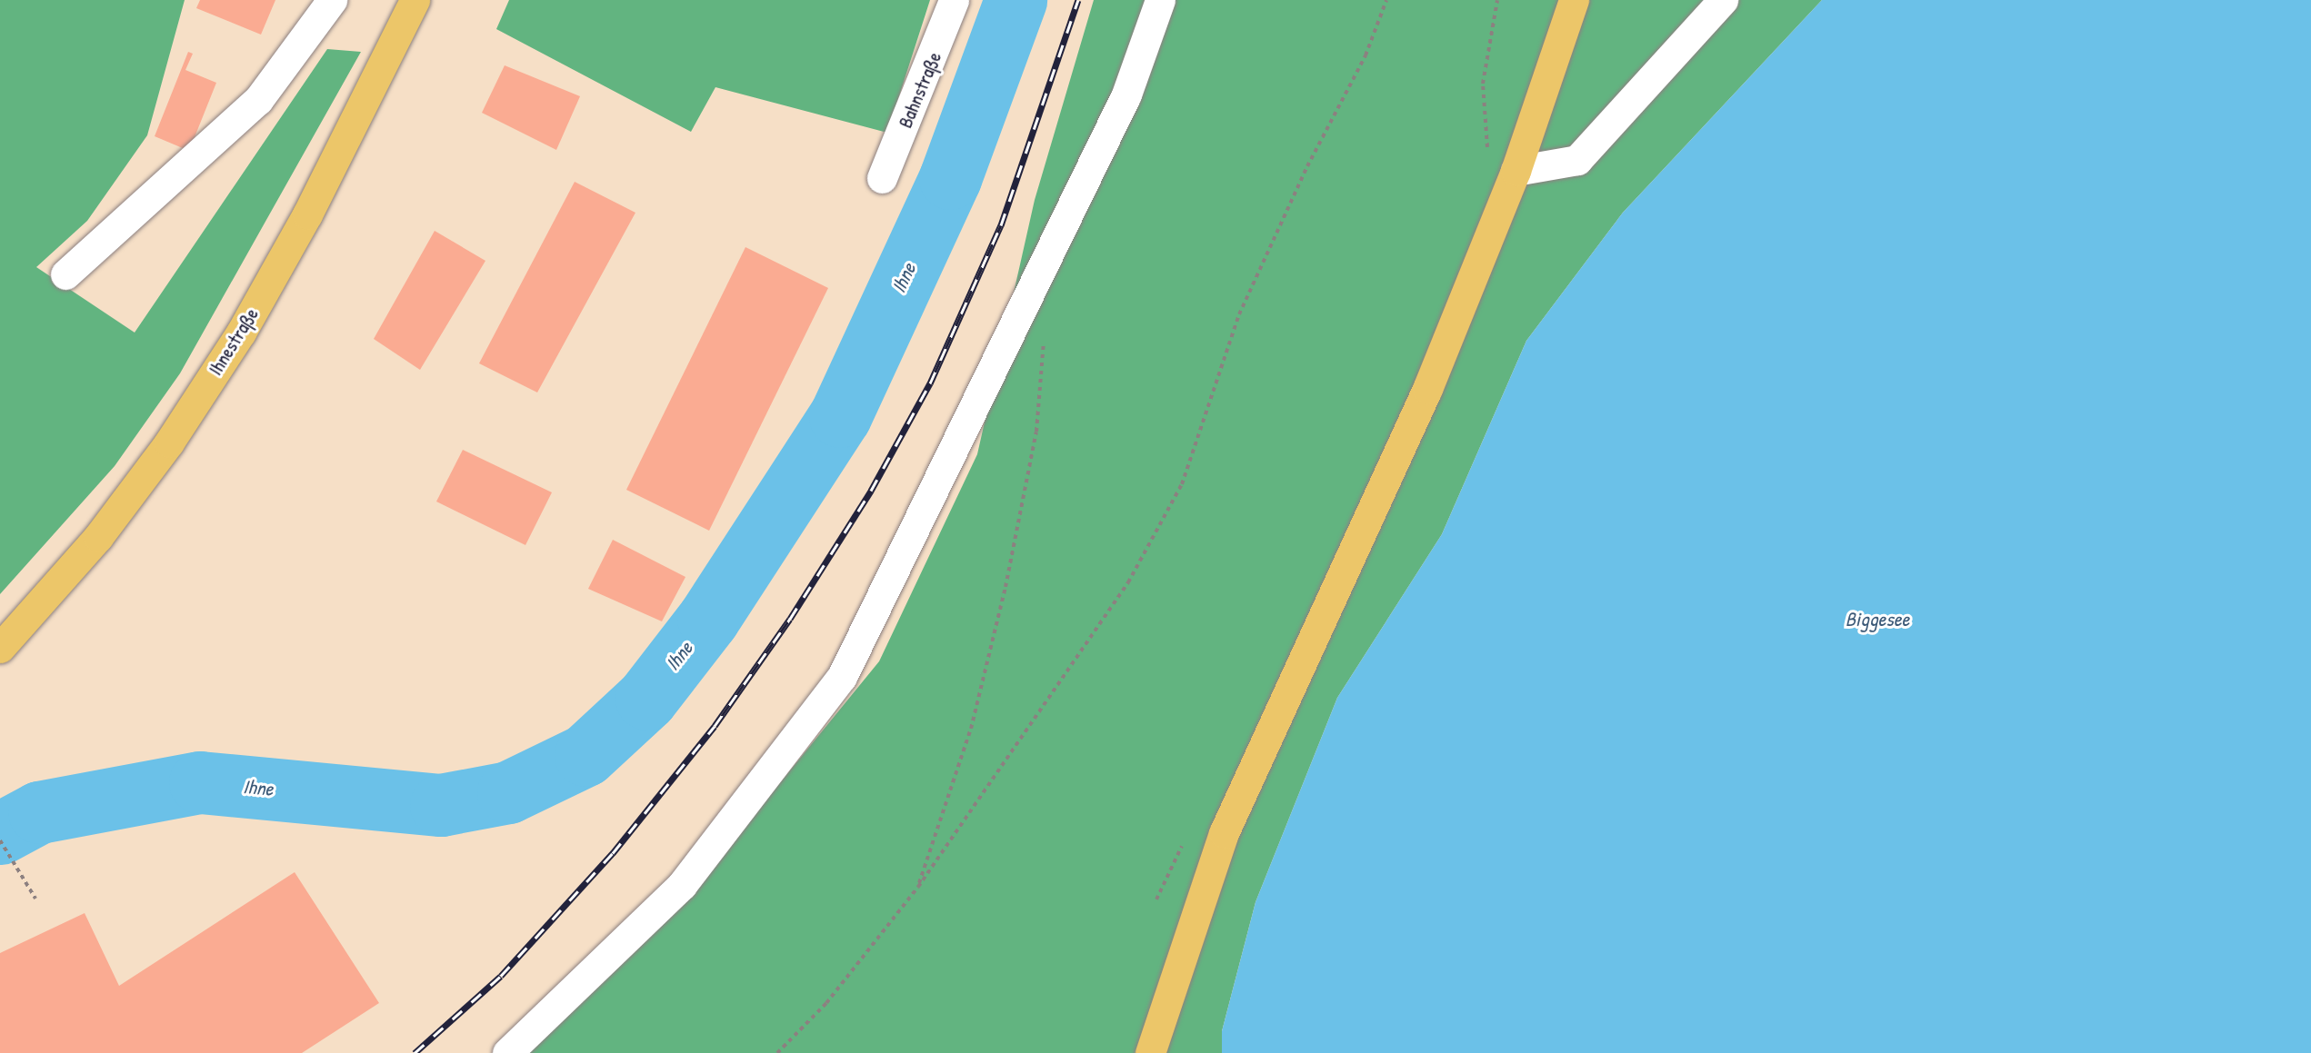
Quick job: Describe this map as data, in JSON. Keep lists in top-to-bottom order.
{
  "streets": {
    "main road": ["Ihnestraße"],
    "street": ["Bahnstraße"]
  },
  "water": ["Ihne", "Biggesee"]
}
